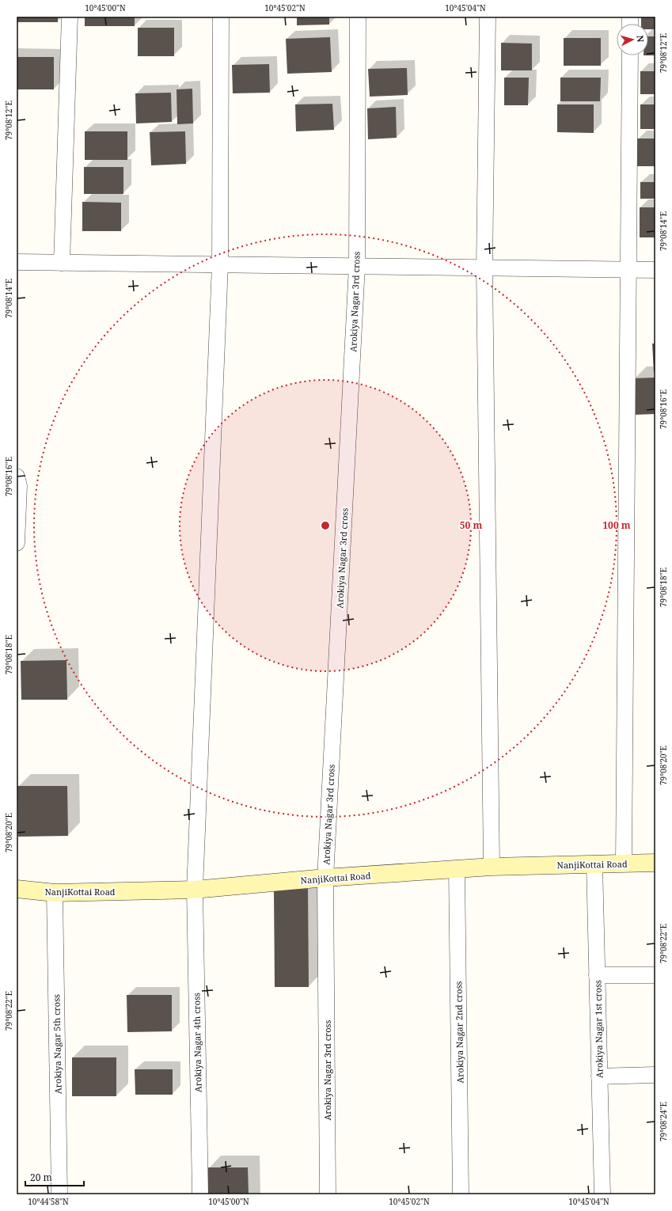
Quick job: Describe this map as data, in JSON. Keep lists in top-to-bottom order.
{
  "streets": {
    "main road": ["NanjiKottai Road"],
    "street": [
      "Arokiya Nagar 3rd cross",
      "Arokiya Nagar 1st cross",
      "Arokiya Nagar 2nd cross",
      "Arokiya Nagar 4th cross",
      "Arokiya Nagar 5th cross"
    ]
  },
  "crossings": [
    ["Arokiya Nagar 3rd cross", "NanjiKottai Road"],
    ["NanjiKottai Road", "Arokiya Nagar 1st cross"],
    ["NanjiKottai Road", "Arokiya Nagar 2nd cross"],
    ["NanjiKottai Road", "Arokiya Nagar 4th cross"],
    ["NanjiKottai Road", "Arokiya Nagar 5th cross"]
  ],
  "scale_bar": "20 m",
  "north": "right",
  "coordinates": [
    "10°45'00\"N",
    "10°45'02\"N",
    "10°45'04\"N",
    "79°08'12\"E",
    "79°08'14\"E",
    "79°08'16\"E",
    "79°08'18\"E",
    "79°08'20\"E",
    "79°08'22\"E",
    "79°08'24\"E",
    "10°44'58\"N"
  ],
  "rings": ["50 m", "100 m"]
}
